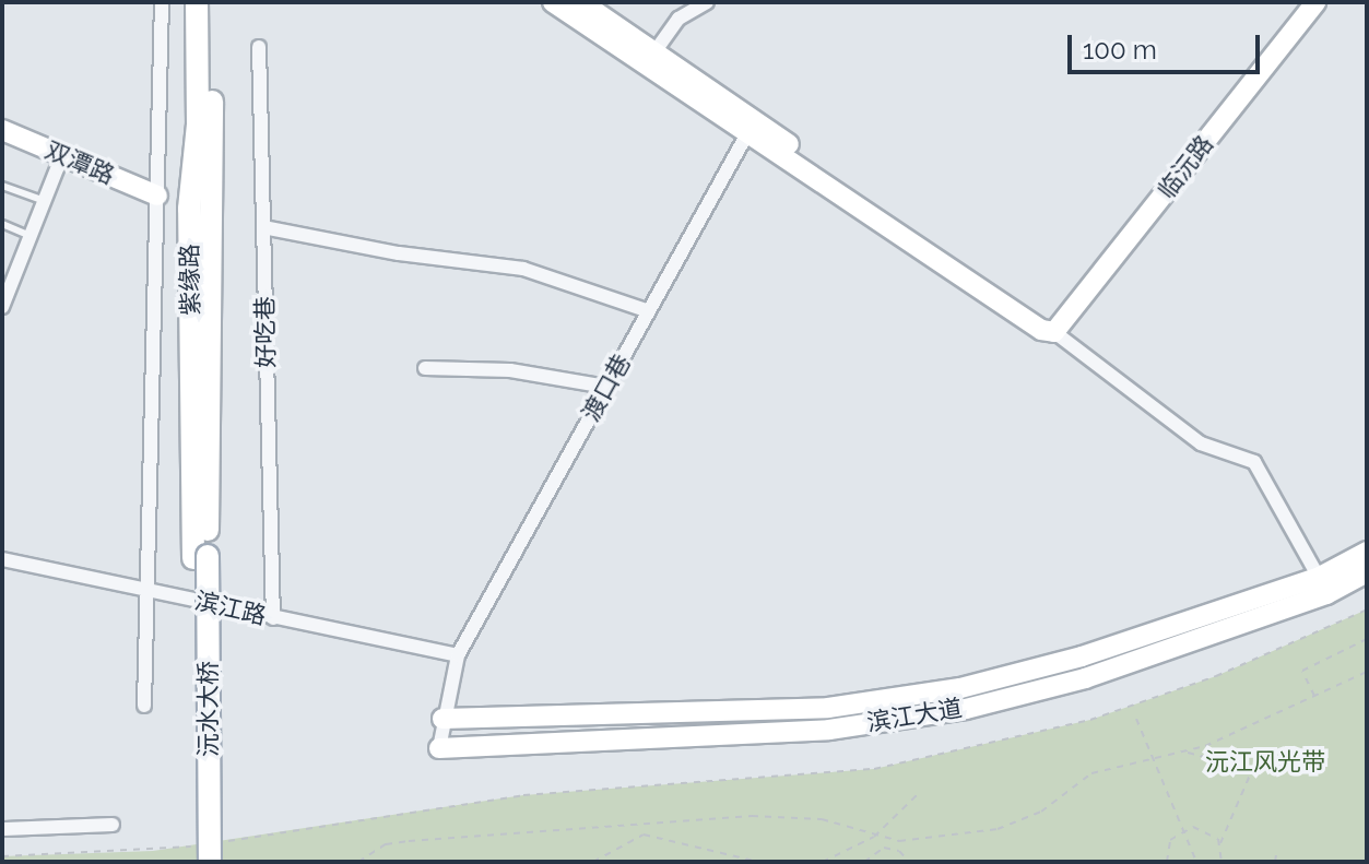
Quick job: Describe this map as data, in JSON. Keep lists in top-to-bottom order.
{
  "streets": {
    "main road": ["紫缘路", "沅水大桥"],
    "street": [
      "双潭路",
      "临沅路",
      "好吃巷",
      "渡口巷",
      "滨江路",
      "滨江大道"
    ]
  },
  "crossings": [
    ["紫缘路", "沅水大桥"],
    ["好吃巷", "滨江路"],
    ["渡口巷", "滨江路"],
    ["渡口巷", "滨江大道"]
  ],
  "parks": ["沅江风光带"],
  "scale_bar": "100 m"
}
